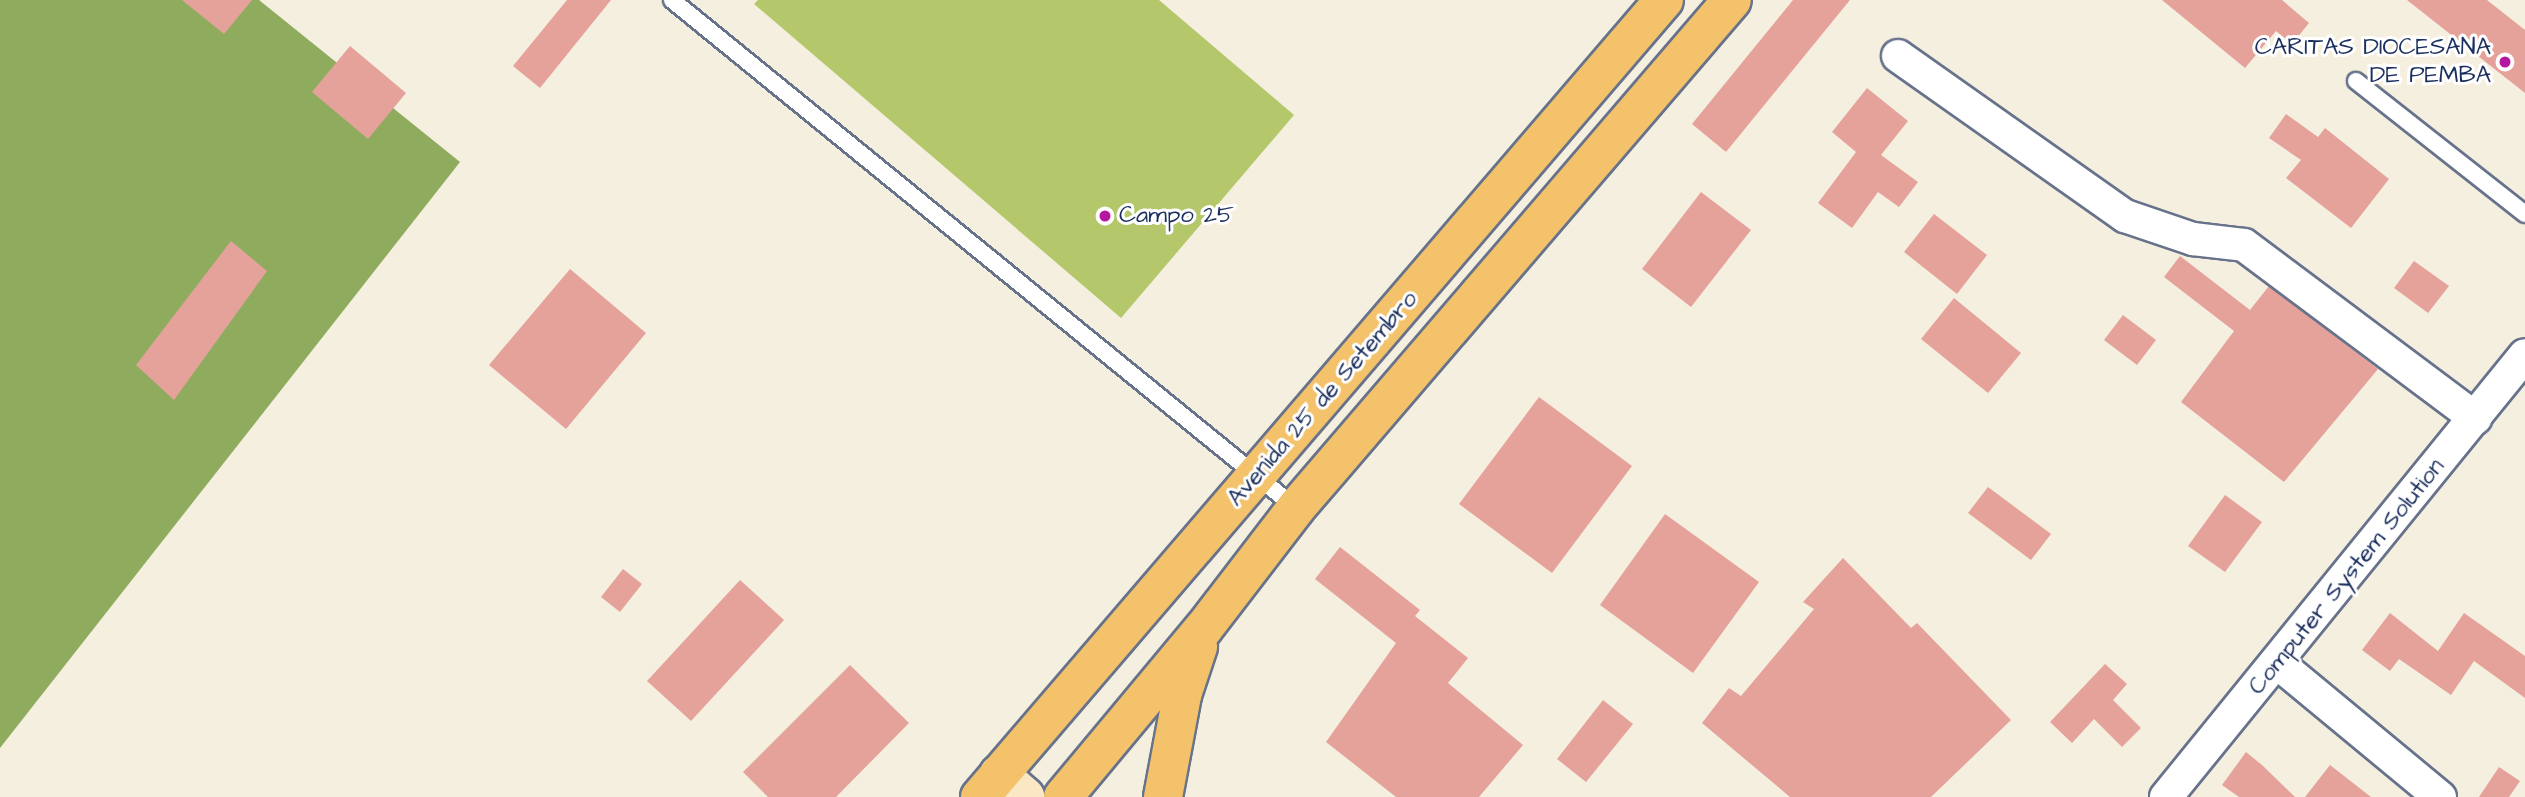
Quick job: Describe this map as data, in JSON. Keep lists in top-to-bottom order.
{
  "streets": {
    "highway": ["Avenida 25 de Setembro"],
    "street": ["Computer System Solution"]
  },
  "places": ["CARITAS DIOCESANA DE PEMBA", "Campo 25"]
}
